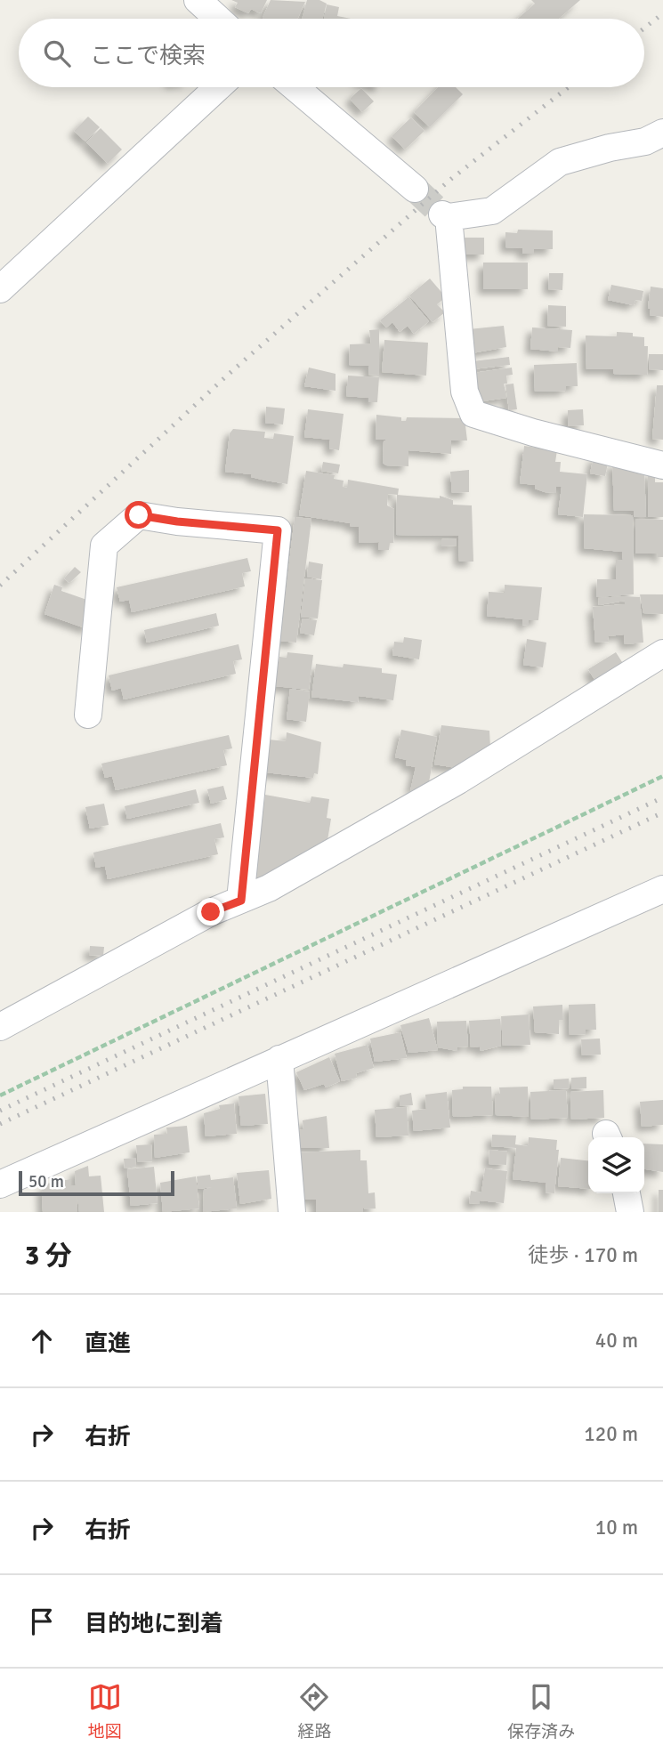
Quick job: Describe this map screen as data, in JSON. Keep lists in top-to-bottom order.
{
  "scale_bar": "50 m",
  "page": {
    "search": "ここで検索",
    "scale": "50 m",
    "heading": ["3 分", "徒歩 · 170 m"],
    "list": [
      ["直進", "40 m"],
      ["右折", "120 m"],
      ["右折", "10 m"],
      "目的地に到着"
    ],
    "nav": ["地図", "経路", "保存済み"]
  }
}
